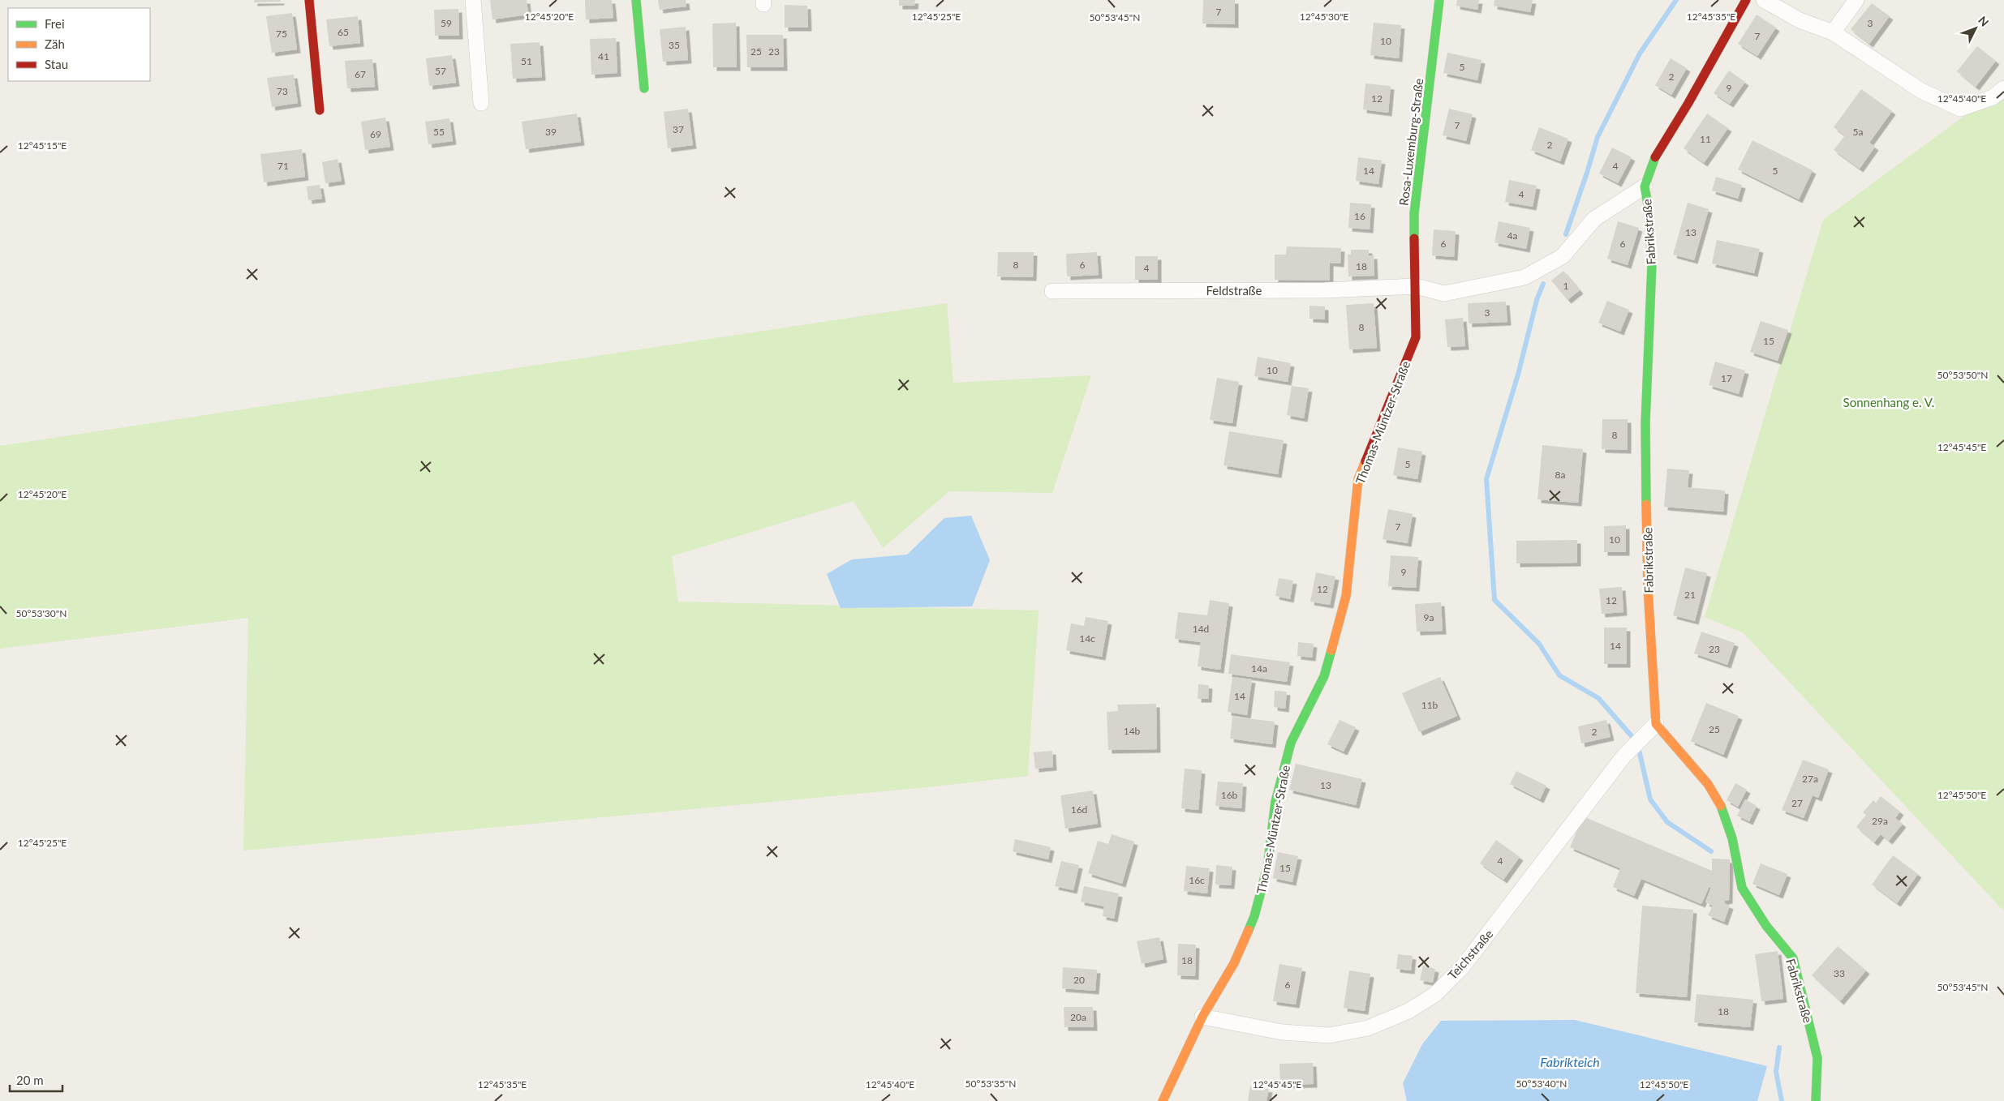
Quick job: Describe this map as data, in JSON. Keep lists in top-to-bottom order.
{
  "streets": {
    "street": [
      "Rosa-Luxemburg-Straße",
      "Fabrikstraße",
      "Feldstraße",
      "Thomas-Müntzer-Straße",
      "Teichstraße"
    ]
  },
  "crossings": [
    ["Rosa-Luxemburg-Straße", "Feldstraße"],
    ["Rosa-Luxemburg-Straße", "Thomas-Müntzer-Straße"],
    ["Fabrikstraße", "Teichstraße"],
    ["Feldstraße", "Thomas-Müntzer-Straße"],
    ["Thomas-Müntzer-Straße", "Teichstraße"]
  ],
  "water": ["Fabrikteich"],
  "parks": ["Sonnenhang e. V."],
  "house_numbers": [
    "7",
    "59",
    "3",
    "65",
    "75",
    "7",
    "10",
    "35",
    "25",
    "23",
    "41",
    "51",
    "5",
    "57",
    "67",
    "2",
    "9",
    "73",
    "12",
    "7",
    "37",
    "55",
    "39",
    "5a",
    "69",
    "11",
    "2",
    "71",
    "4",
    "14",
    "5",
    "4",
    "16",
    "13",
    "4a",
    "6",
    "6",
    "8",
    "6",
    "18",
    "4",
    "1",
    "3",
    "8",
    "15",
    "10",
    "17",
    "8",
    "5",
    "8a",
    "7",
    "10",
    "9",
    "12",
    "21",
    "12",
    "9a",
    "14d",
    "14c",
    "14",
    "23",
    "14a",
    "14",
    "11b",
    "25",
    "14b",
    "2",
    "27a",
    "13",
    "16b",
    "27",
    "16d",
    "29a",
    "4",
    "15",
    "16c",
    "18",
    "33",
    "20",
    "6",
    "18",
    "20a"
  ],
  "legend": ["Frei", "Zäh", "Stau"],
  "scale_bar": "20 m",
  "north": "top right",
  "coordinates": [
    "12°45'30\"E",
    "12°45'20\"E",
    "12°45'25\"E",
    "12°45'35\"E",
    "50°53'45\"N",
    "12°45'40\"E",
    "12°45'15\"E",
    "50°53'50\"N",
    "12°45'45\"E",
    "50°53'30\"N",
    "12°45'50\"E",
    "50°53'35\"N",
    "50°53'40\"N"
  ]
}
